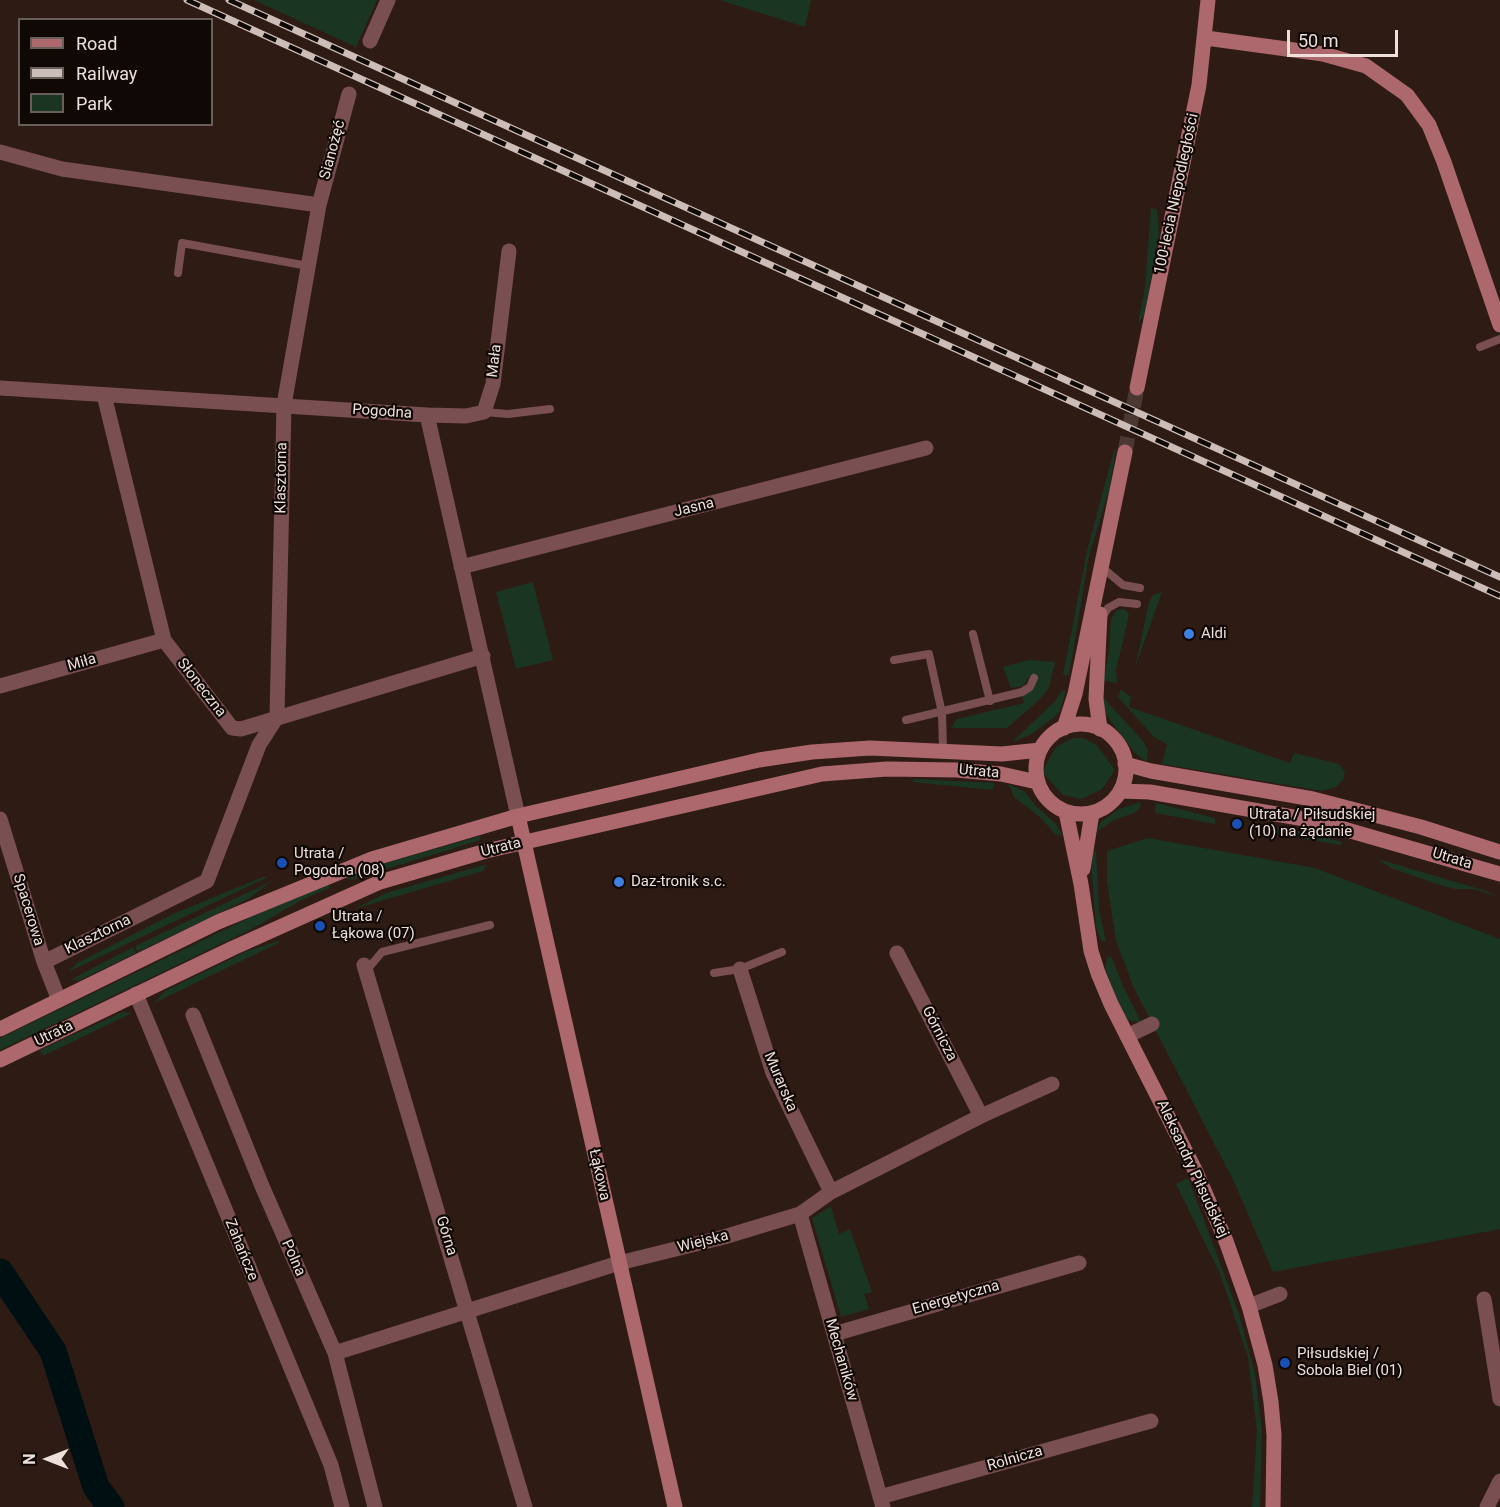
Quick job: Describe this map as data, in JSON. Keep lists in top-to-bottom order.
{
  "streets": {
    "main road": [
      "100-lecia Niepodległości",
      "Utrata",
      "Aleksandry Piłsudskiej",
      "Łąkowa"
    ],
    "street": [
      "Sianożęć",
      "Mała",
      "Pogodna",
      "Klasztorna",
      "Jasna",
      "Miła",
      "Słoneczna",
      "Spacerowa",
      "Górnicza",
      "Murarska",
      "Górna",
      "Wiejska",
      "Zahańcze",
      "Polna",
      "Energetyczna",
      "Mechaników",
      "Rolnicza"
    ]
  },
  "crossings": [
    ["Sianożęć", "Klasztorna"],
    ["Pogodna", "Klasztorna"],
    ["Pogodna", "Jasna"],
    ["Pogodna", "Słoneczna"],
    ["Pogodna", "Utrata"],
    ["Pogodna", "Łąkowa"],
    ["Klasztorna", "Słoneczna"],
    ["Klasztorna", "Spacerowa"],
    ["Miła", "Słoneczna"],
    ["Utrata", "Spacerowa"],
    ["Utrata", "Aleksandry Piłsudskiej"],
    ["Utrata", "Łąkowa"],
    ["Utrata", "Zahańcze"],
    ["Górnicza", "Wiejska"],
    ["Murarska", "Wiejska"],
    ["Łąkowa", "Wiejska"],
    ["Górna", "Wiejska"],
    ["Wiejska", "Polna"],
    ["Wiejska", "Mechaników"],
    ["Energetyczna", "Mechaników"],
    ["Mechaników", "Rolnicza"]
  ],
  "places": [
    "Aldi",
    "Utrata / Piłsudskiej (10) na żądanie",
    "Utrata / Pogodna (08)",
    "Daz-tronik s.c.",
    "Utrata / Łąkowa (07)",
    "Piłsudskiej / Sobola Biel (01)"
  ],
  "legend": ["Road", "Railway", "Park"],
  "scale_bar": "50 m",
  "north": "left"
}
